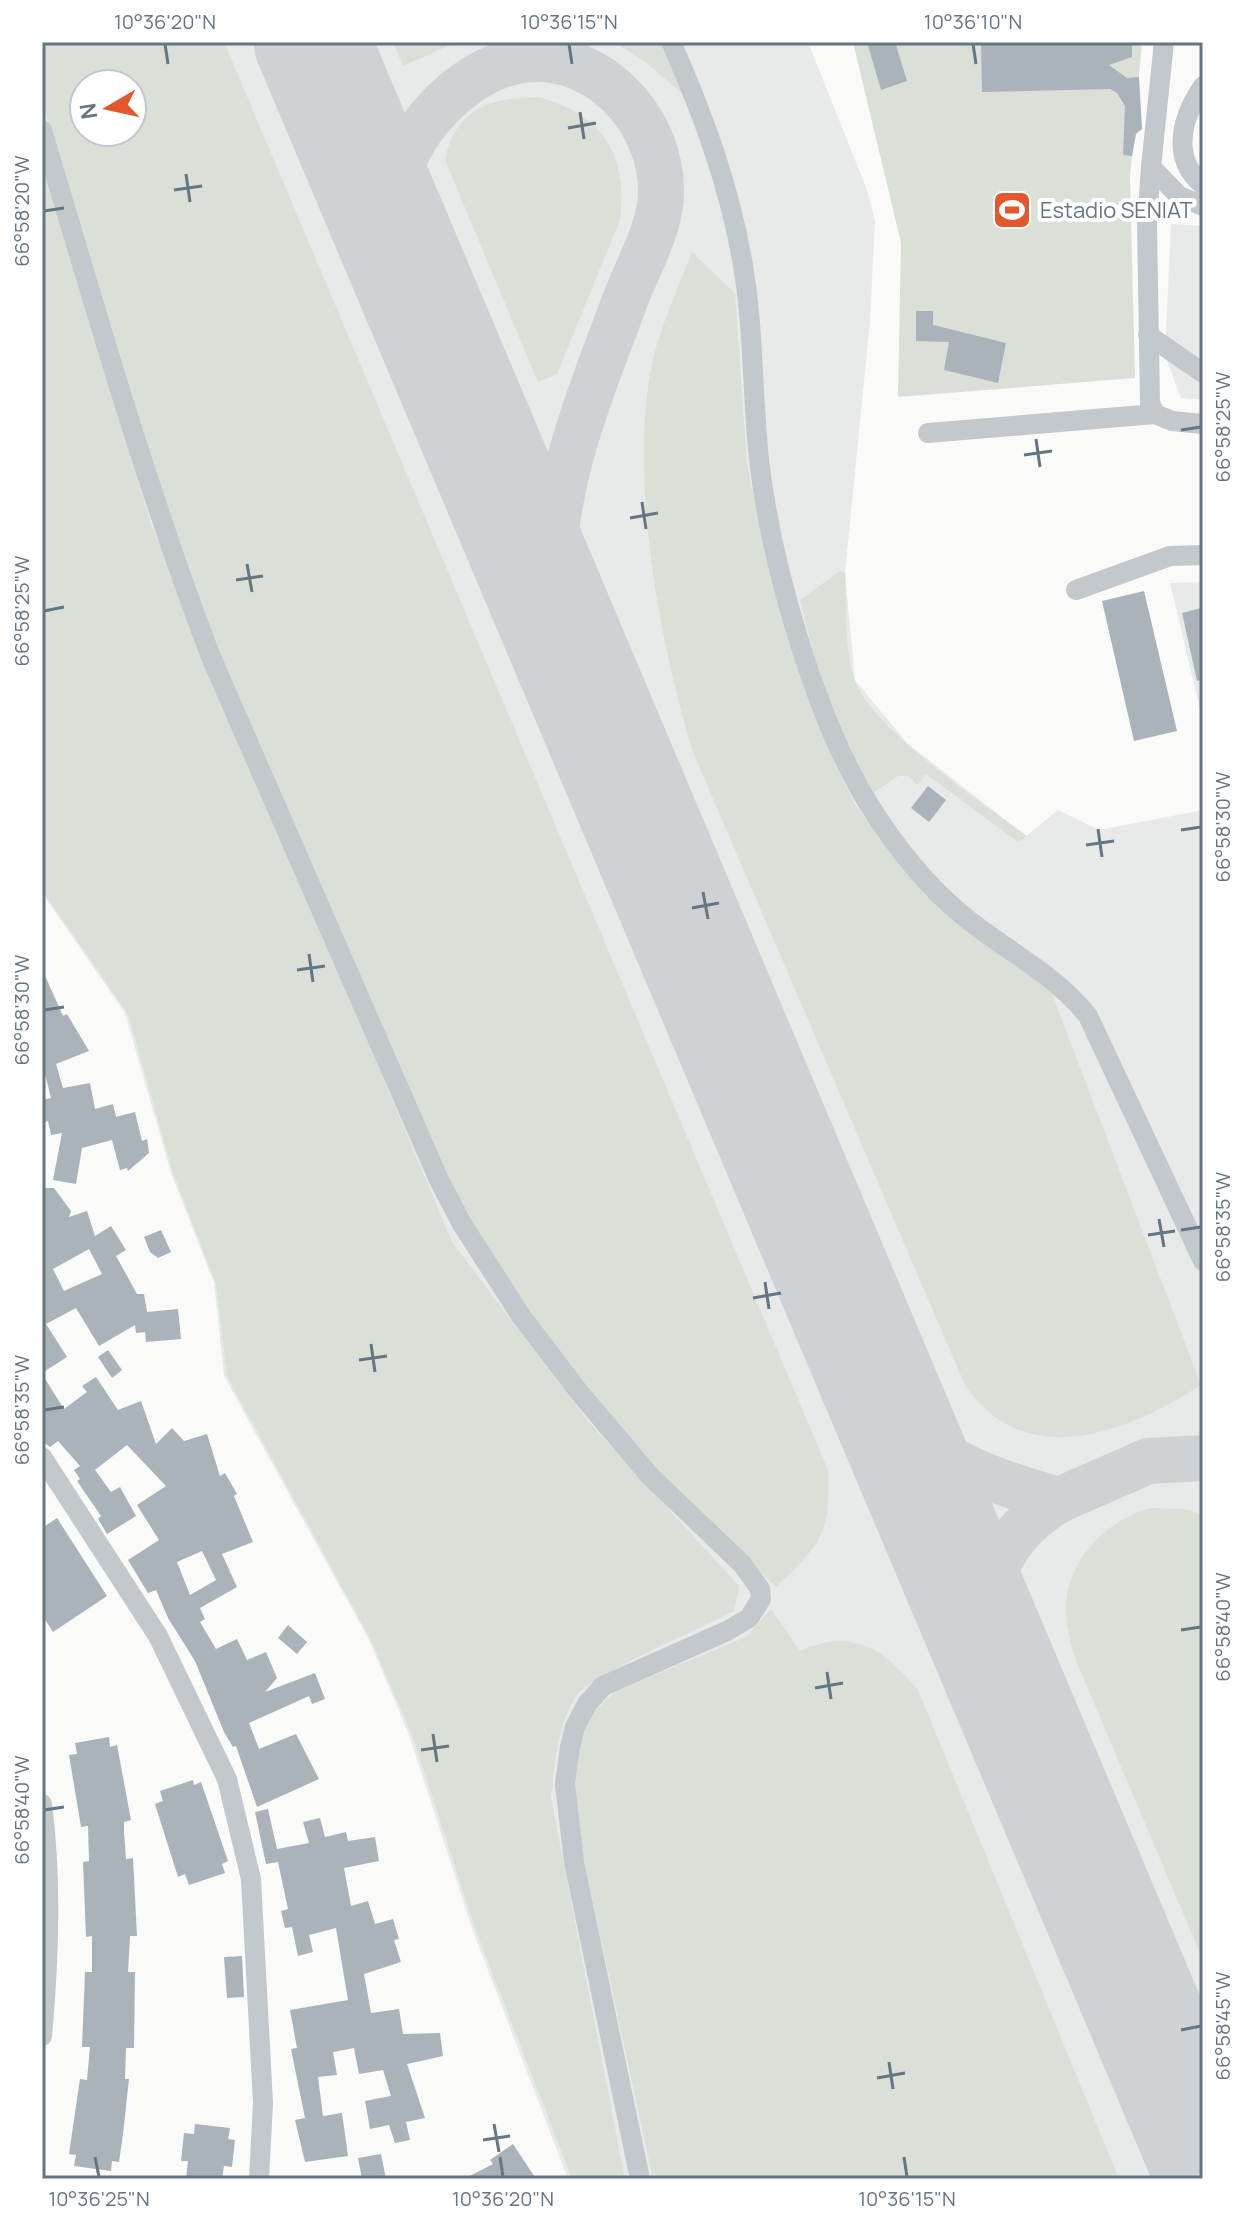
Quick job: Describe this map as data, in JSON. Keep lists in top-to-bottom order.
{
  "places": {
    "sports": ["Estadio SENIAT"]
  },
  "north": "left",
  "coordinates": [
    "10°36'20\"N",
    "10°36'15\"N",
    "10°36'10\"N",
    "66°58'20\"W",
    "66°58'25\"W",
    "66°58'30\"W",
    "66°58'35\"W",
    "66°58'40\"W",
    "66°58'45\"W",
    "10°36'25\"N"
  ]
}
